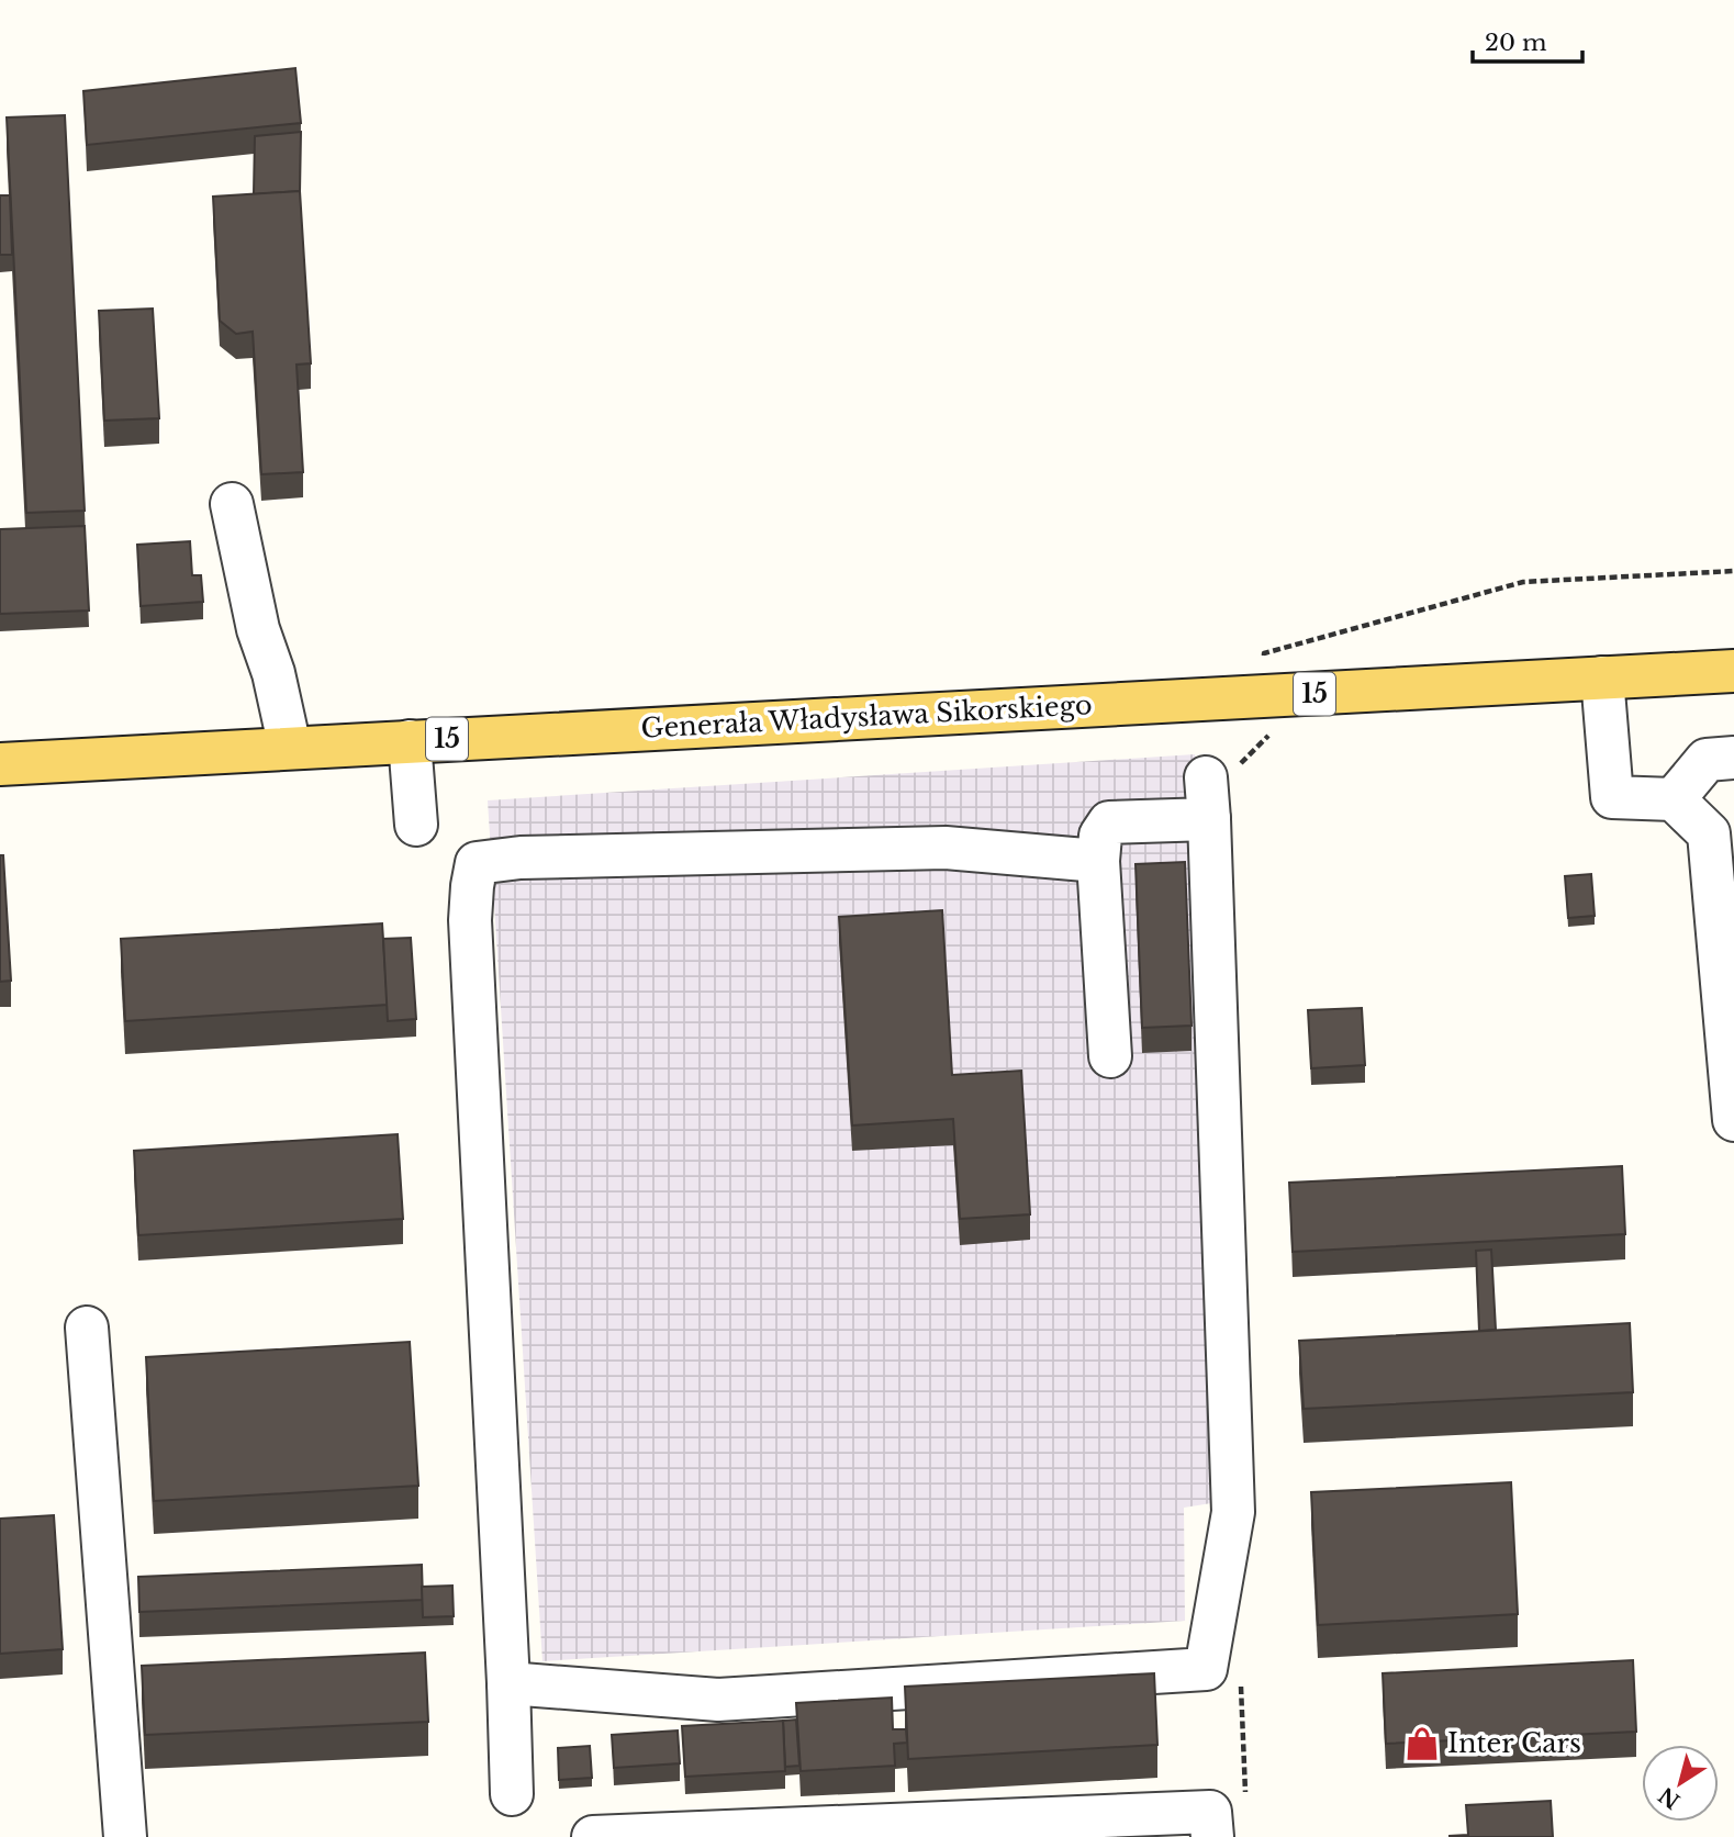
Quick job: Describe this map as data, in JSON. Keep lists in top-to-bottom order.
{
  "streets": {
    "main road": ["15", "Generała Władysława Sikorskiego"]
  },
  "places": {
    "shop": ["Inter Cars"]
  },
  "scale_bar": "20 m",
  "north": "bottom left"
}
